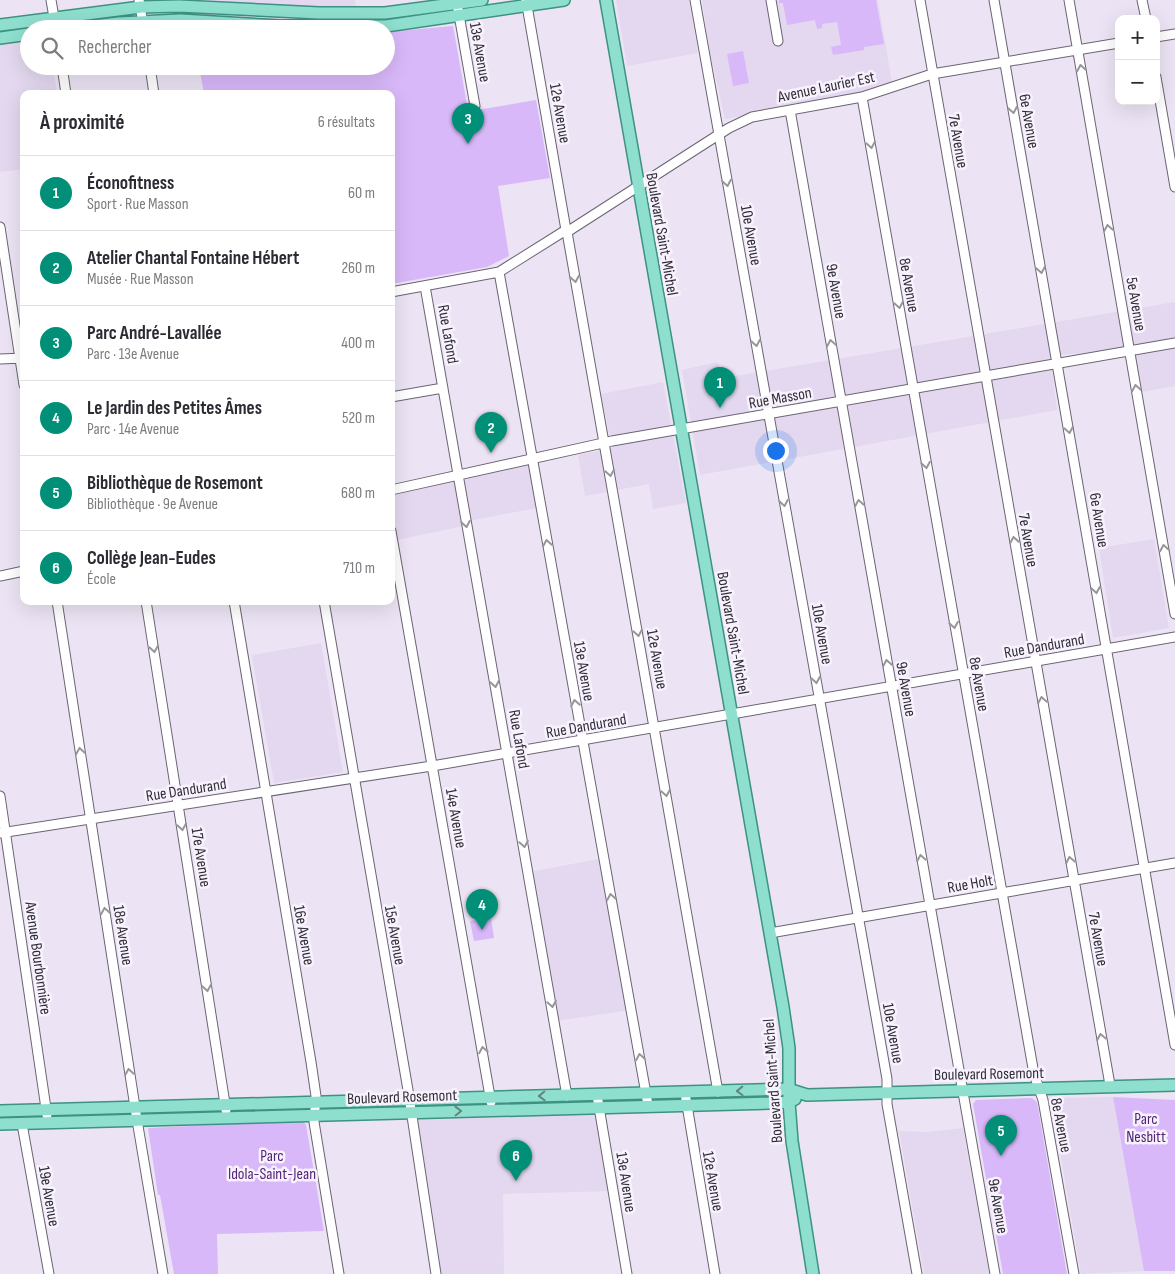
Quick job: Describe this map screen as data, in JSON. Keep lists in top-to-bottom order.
{
  "streets": {
    "main road": ["Boulevard Saint-Michel", "Boulevard Rosemont"],
    "street": [
      "13e Avenue",
      "Avenue Laurier Est",
      "12e Avenue",
      "6e Avenue",
      "7e Avenue",
      "10e Avenue",
      "8e Avenue",
      "9e Avenue",
      "5e Avenue",
      "Rue Lafond",
      "Rue Masson",
      "Rue Dandurand",
      "14e Avenue",
      "17e Avenue",
      "Rue Holt",
      "18e Avenue",
      "16e Avenue",
      "15e Avenue",
      "Avenue Bourbonnière",
      "19e Avenue"
    ]
  },
  "crossings": [
    ["13e Avenue", "Avenue Laurier Est"],
    ["13e Avenue", "Rue Masson"],
    ["13e Avenue", "Rue Dandurand"],
    ["13e Avenue", "Boulevard Rosemont"],
    ["Avenue Laurier Est", "12e Avenue"],
    ["Avenue Laurier Est", "6e Avenue"],
    ["Avenue Laurier Est", "7e Avenue"],
    ["Avenue Laurier Est", "Boulevard Saint-Michel"],
    ["Avenue Laurier Est", "10e Avenue"],
    ["Avenue Laurier Est", "8e Avenue"],
    ["Avenue Laurier Est", "9e Avenue"],
    ["Avenue Laurier Est", "5e Avenue"],
    ["Avenue Laurier Est", "Rue Lafond"],
    ["12e Avenue", "Rue Masson"],
    ["12e Avenue", "Rue Dandurand"],
    ["12e Avenue", "Boulevard Rosemont"],
    ["6e Avenue", "Rue Masson"],
    ["6e Avenue", "Rue Dandurand"],
    ["6e Avenue", "Rue Holt"],
    ["7e Avenue", "Rue Masson"],
    ["7e Avenue", "Rue Dandurand"],
    ["7e Avenue", "Rue Holt"],
    ["7e Avenue", "Boulevard Rosemont"],
    ["Boulevard Saint-Michel", "Rue Masson"],
    ["Boulevard Saint-Michel", "Rue Dandurand"],
    ["Boulevard Saint-Michel", "Rue Holt"],
    ["Boulevard Saint-Michel", "Boulevard Rosemont"],
    ["10e Avenue", "Rue Masson"],
    ["10e Avenue", "Rue Dandurand"],
    ["10e Avenue", "Rue Holt"],
    ["10e Avenue", "Boulevard Rosemont"],
    ["8e Avenue", "Rue Masson"],
    ["8e Avenue", "Rue Dandurand"],
    ["8e Avenue", "Rue Holt"],
    ["8e Avenue", "Boulevard Rosemont"],
    ["9e Avenue", "Rue Masson"],
    ["9e Avenue", "Rue Dandurand"],
    ["9e Avenue", "Rue Holt"],
    ["9e Avenue", "Boulevard Rosemont"],
    ["5e Avenue", "Rue Masson"],
    ["Rue Lafond", "Rue Masson"],
    ["Rue Lafond", "Rue Dandurand"],
    ["Rue Lafond", "Boulevard Rosemont"],
    ["Rue Dandurand", "14e Avenue"],
    ["Rue Dandurand", "17e Avenue"],
    ["Rue Dandurand", "18e Avenue"],
    ["Rue Dandurand", "16e Avenue"],
    ["Rue Dandurand", "15e Avenue"],
    ["Rue Dandurand", "Avenue Bourbonnière"],
    ["14e Avenue", "Boulevard Rosemont"],
    ["17e Avenue", "Boulevard Rosemont"],
    ["18e Avenue", "Boulevard Rosemont"],
    ["16e Avenue", "Boulevard Rosemont"],
    ["15e Avenue", "Boulevard Rosemont"],
    ["Avenue Bourbonnière", "Boulevard Rosemont"],
    ["Boulevard Rosemont", "19e Avenue"]
  ],
  "one_way": [
    "13e Avenue",
    "12e Avenue",
    "6e Avenue",
    "7e Avenue",
    "10e Avenue",
    "8e Avenue",
    "9e Avenue",
    "5e Avenue",
    "Rue Lafond",
    "14e Avenue",
    "17e Avenue",
    "18e Avenue"
  ],
  "parks": ["Parc Nesbitt", "Parc Idola-Saint-Jean"],
  "page": {
    "map_buttons": ["+", "−"],
    "search": "Rechercher",
    "heading": ["À proximité", "6 résultats"],
    "pins": [
      "3",
      "1",
      "2",
      "4",
      "5",
      "6"
    ],
    "list": [
      {
        "mark": "1",
        "name": "Éconofitness",
        "note": "Sport · Rue Masson",
        "value": "60 m"
      },
      {
        "mark": "2",
        "name": "Atelier Chantal Fontaine Hébert",
        "note": "Musée · Rue Masson",
        "value": "260 m"
      },
      {
        "mark": "3",
        "name": "Parc André-Lavallée",
        "note": "Parc · 13e Avenue",
        "value": "400 m"
      },
      {
        "mark": "4",
        "name": "Le Jardin des Petites Âmes",
        "note": "Parc · 14e Avenue",
        "value": "520 m"
      },
      {
        "mark": "5",
        "name": "Bibliothèque de Rosemont",
        "note": "Bibliothèque · 9e Avenue",
        "value": "680 m"
      },
      {
        "mark": "6",
        "name": "Collège Jean-Eudes",
        "note": "École",
        "value": "710 m"
      }
    ]
  }
}
